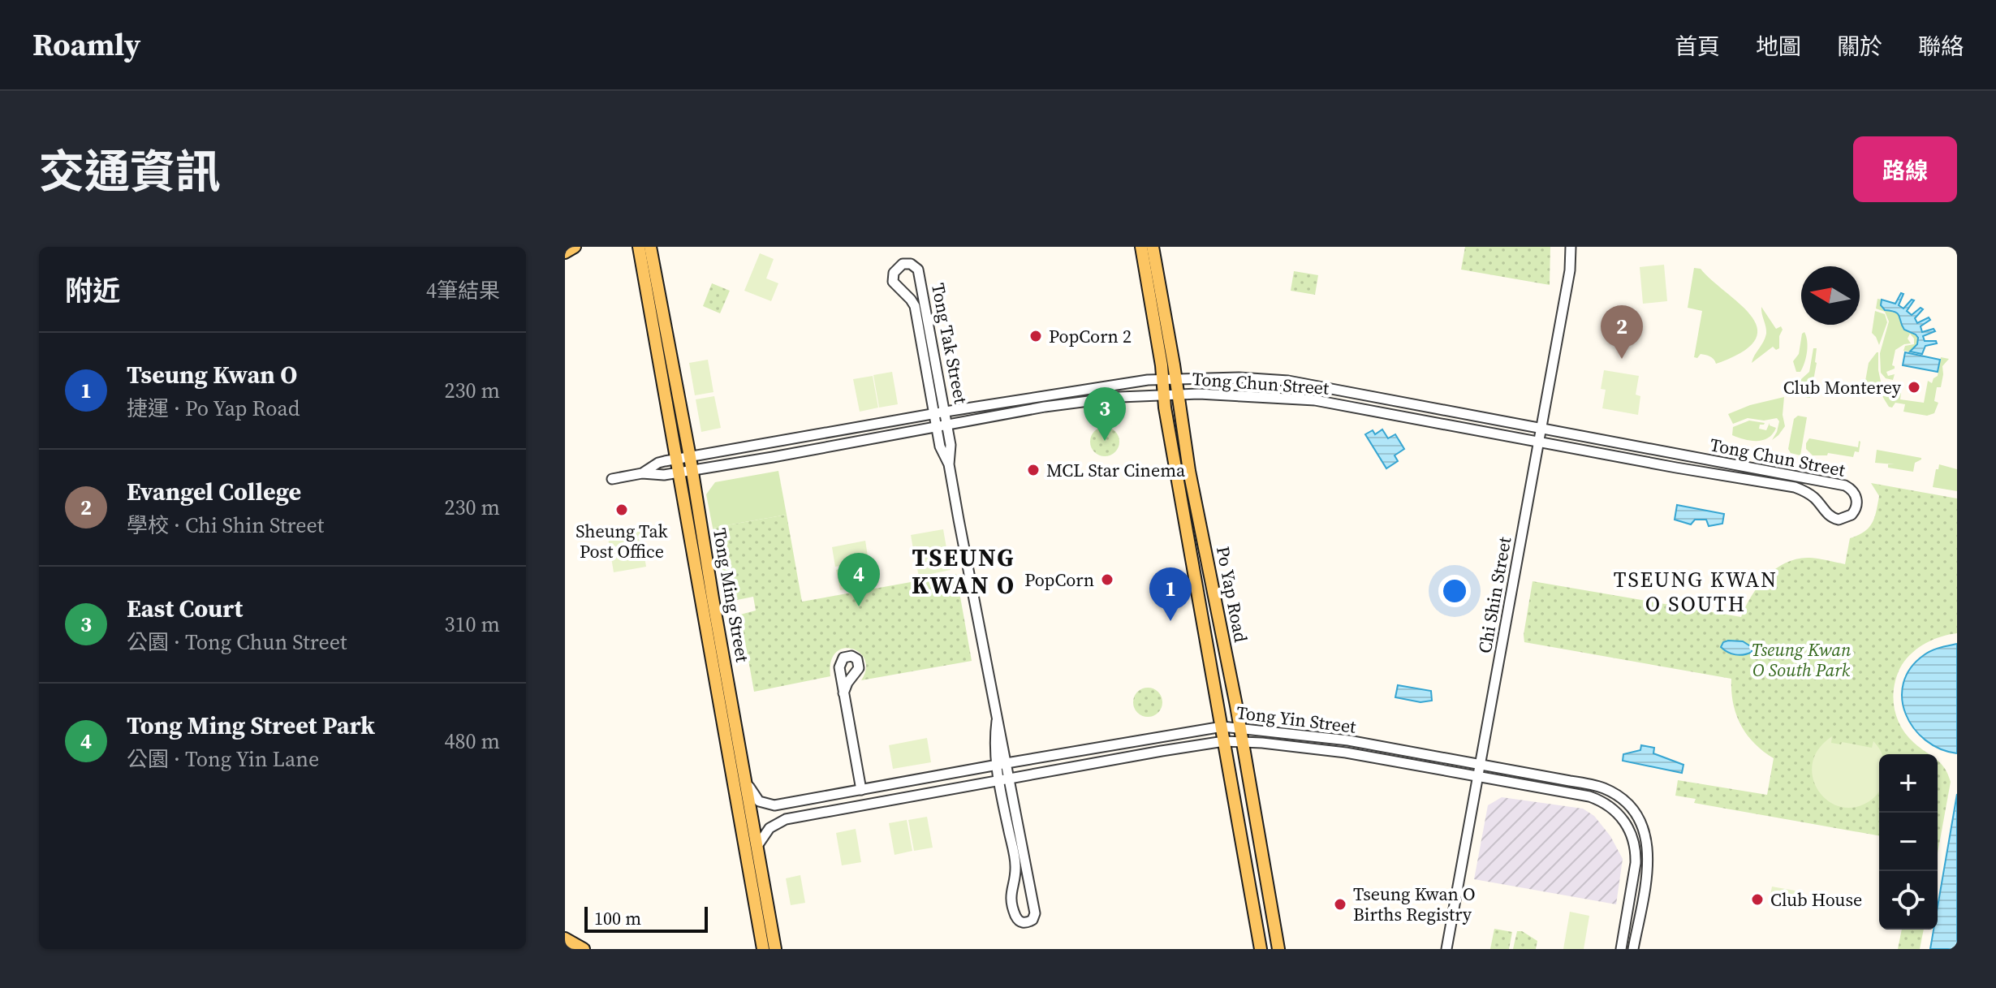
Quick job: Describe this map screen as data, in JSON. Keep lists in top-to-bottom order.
{
  "streets": {
    "main road": ["Po Yap Road", "Tong Ming Street"],
    "street": [
      "Tong Tak Street",
      "Tong Chun Street",
      "Chi Shin Street",
      "Tong Yin Street"
    ]
  },
  "crossings": [
    ["Tong Tak Street", "Tong Chun Street"],
    ["Tong Tak Street", "Tong Yin Street"],
    ["Tong Chun Street", "Po Yap Road"],
    ["Tong Chun Street", "Tong Ming Street"],
    ["Tong Chun Street", "Chi Shin Street"],
    ["Po Yap Road", "Tong Yin Street"],
    ["Tong Ming Street", "Tong Yin Street"],
    ["Chi Shin Street", "Tong Yin Street"]
  ],
  "districts": ["TSEUNG KWAN O", "TSEUNG KWAN O SOUTH"],
  "parks": ["Tseung Kwan O South Park"],
  "places": [
    "PopCorn 2",
    "Club Monterey",
    "MCL Star Cinema",
    "Sheung Tak Post Office",
    "PopCorn",
    "Club House",
    "Tseung Kwan O Births Registry"
  ],
  "scale_bar": "100 m",
  "north": "left",
  "page": {
    "header": "Roamly",
    "nav": [
      "首頁",
      "地圖",
      "關於",
      "聯絡"
    ],
    "title": "交通資訊",
    "buttons": "路線",
    "heading": ["附近", "4筆結果"],
    "pins": [
      "2",
      "3",
      "4",
      "1"
    ],
    "list": [
      {
        "mark": "1",
        "name": "Tseung Kwan O",
        "note": "捷運 · Po Yap Road",
        "value": "230 m"
      },
      {
        "mark": "2",
        "name": "Evangel College",
        "note": "學校 · Chi Shin Street",
        "value": "230 m"
      },
      {
        "mark": "3",
        "name": "East Court",
        "note": "公園 · Tong Chun Street",
        "value": "310 m"
      },
      {
        "mark": "4",
        "name": "Tong Ming Street Park",
        "note": "公園 · Tong Yin Lane",
        "value": "480 m"
      }
    ],
    "map_buttons": ["+", "−"],
    "scale": "100 m"
  }
}
